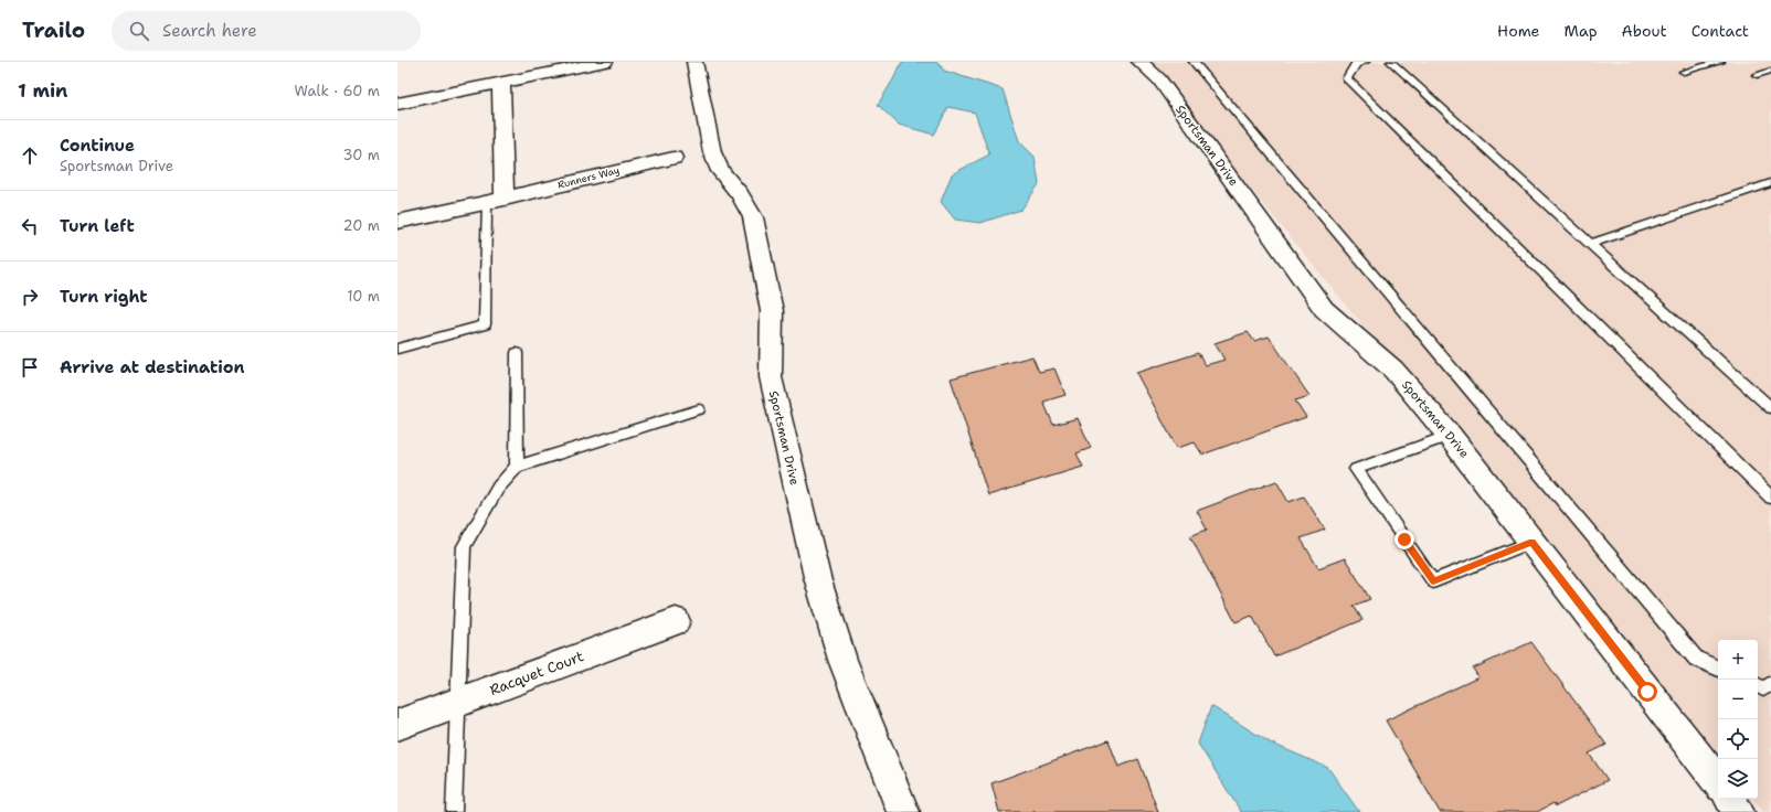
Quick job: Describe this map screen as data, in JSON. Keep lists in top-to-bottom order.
{
  "streets": {
    "street": ["Sportsman Drive", "Runners Way", "Racquet Court"]
  },
  "page": {
    "header": "Trailo",
    "search": "Search here",
    "nav": [
      "Home",
      "Map",
      "About",
      "Contact"
    ],
    "heading": ["1 min", "Walk · 60 m"],
    "list": [
      ["Continue", "Sportsman Drive", "30 m"],
      ["Turn left", "20 m"],
      ["Turn right", "10 m"],
      "Arrive at destination"
    ],
    "map_buttons": ["+", "−"]
  }
}
